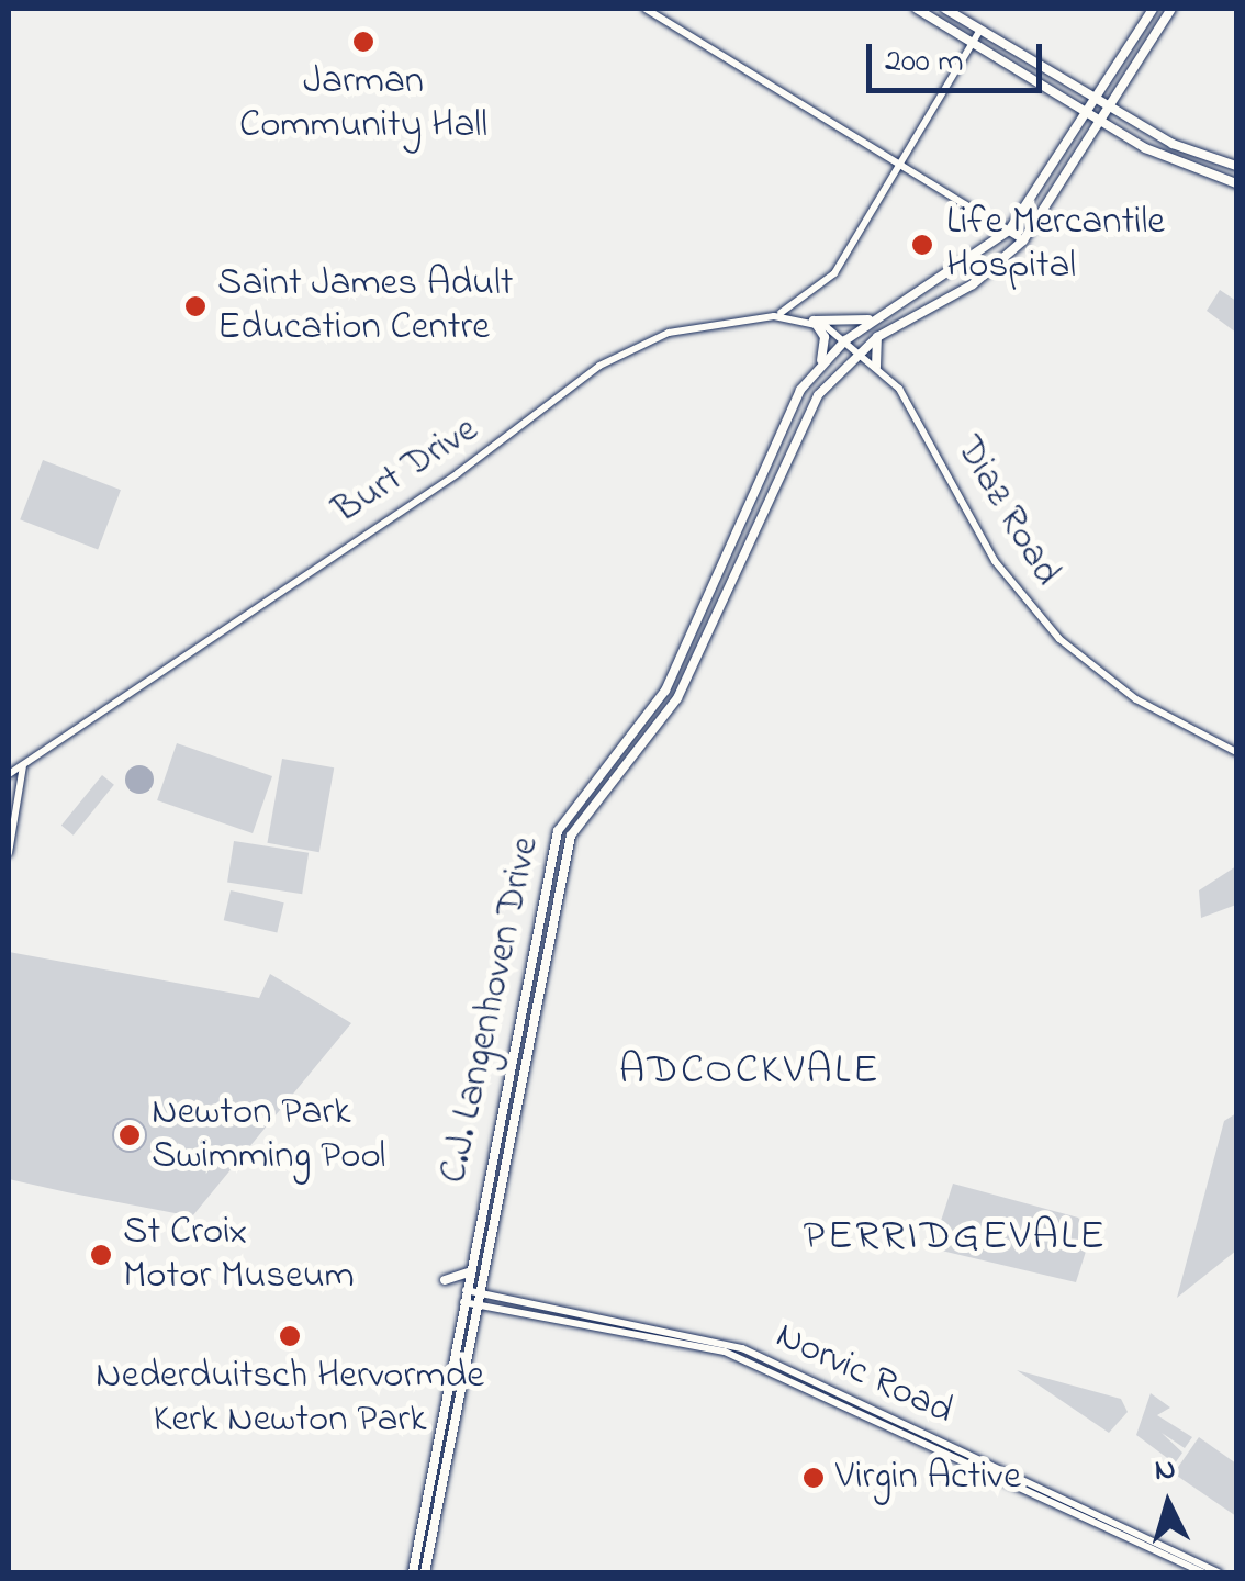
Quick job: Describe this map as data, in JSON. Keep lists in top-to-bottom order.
{
  "streets": {
    "main road": ["C.J. Langenhoven Drive"],
    "street": ["Burt Drive", "Diaz Road", "Norvic Road"]
  },
  "crossings": [
    ["Burt Drive", "Diaz Road"],
    ["Burt Drive", "C.J. Langenhoven Drive"],
    ["Diaz Road", "C.J. Langenhoven Drive"],
    ["C.J. Langenhoven Drive", "Norvic Road"]
  ],
  "districts": ["ADCOCKVALE", "PERRIDGEVALE"],
  "places": [
    "Jarman Community Hall",
    "Life Mercantile Hospital",
    "Saint James Adult Education Centre",
    "Newton Park Swimming Pool",
    "St Croix Motor Museum",
    "Nederduitsch Hervormde Kerk Newton Park",
    "Virgin Active"
  ],
  "scale_bar": "200 m",
  "north": "top"
}
